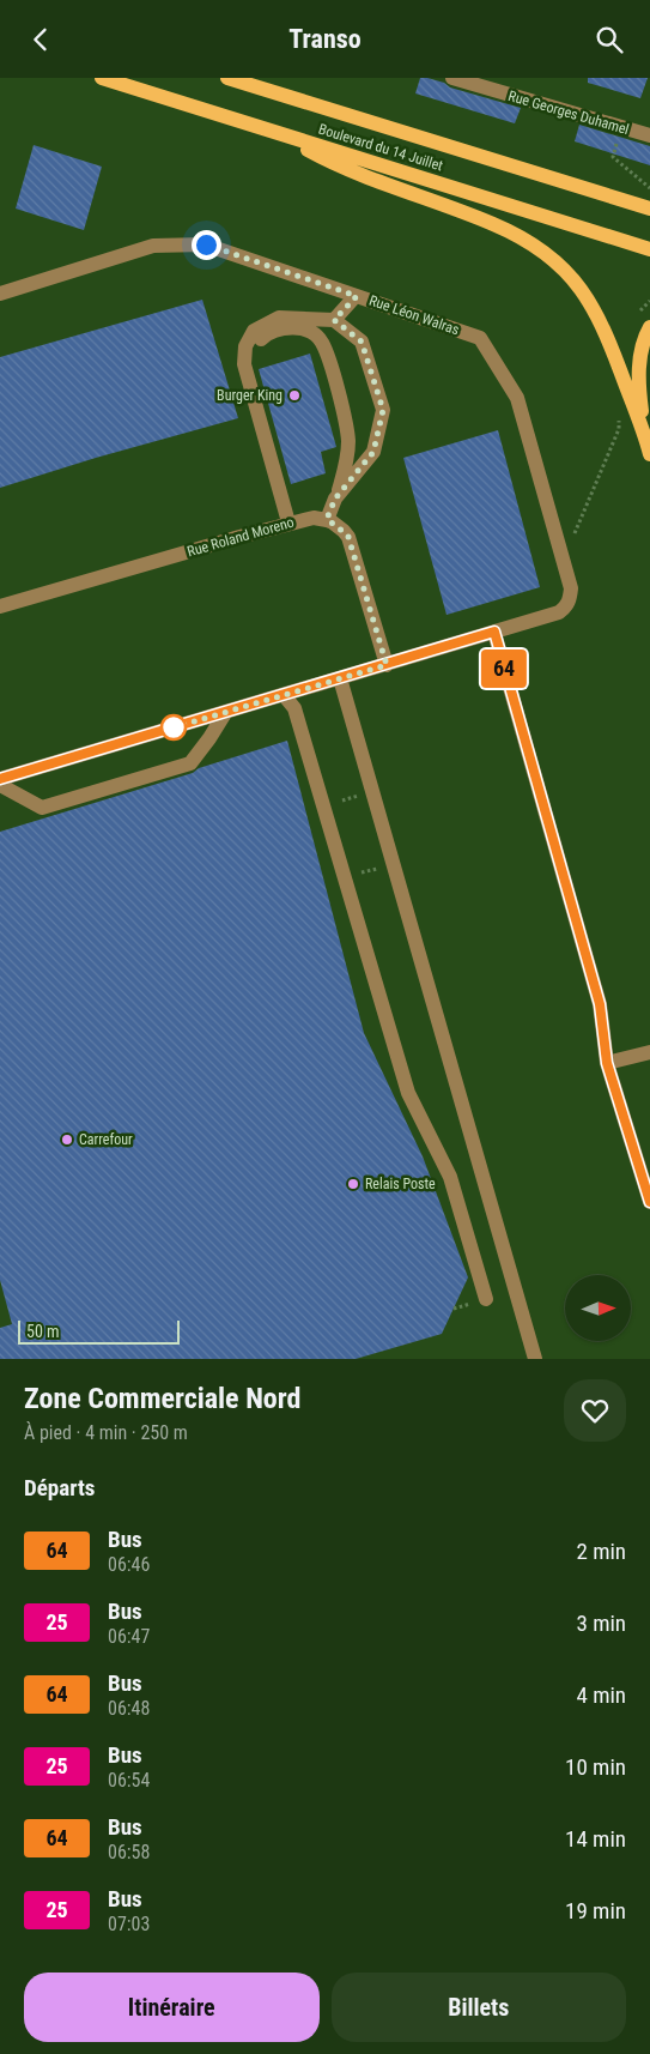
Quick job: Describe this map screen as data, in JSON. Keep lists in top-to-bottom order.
{
  "streets": {
    "main road": ["Boulevard du 14 Juillet"],
    "street": ["Rue Georges Duhamel", "Rue Léon Walras", "Rue Roland Moreno"]
  },
  "places": ["Burger King", "Carrefour", "Relais Poste"],
  "lines": ["bus line 64"],
  "scale_bar": "50 m",
  "north": "right",
  "page": {
    "header": "Transo",
    "on_map": "64",
    "scale": "50 m",
    "heading": [
      ["Zone Commerciale Nord", "À pied · 4 min · 250 m"],
      "Départs"
    ],
    "list": [
      {
        "mark": "64",
        "name": "Bus",
        "note": "06:46",
        "value": "2 min"
      },
      {
        "mark": "25",
        "name": "Bus",
        "note": "06:47",
        "value": "3 min"
      },
      {
        "mark": "64",
        "name": "Bus",
        "note": "06:48",
        "value": "4 min"
      },
      {
        "mark": "25",
        "name": "Bus",
        "note": "06:54",
        "value": "10 min"
      },
      {
        "mark": "64",
        "name": "Bus",
        "note": "06:58",
        "value": "14 min"
      },
      {
        "mark": "25",
        "name": "Bus",
        "note": "07:03",
        "value": "19 min"
      }
    ],
    "buttons": ["Itinéraire", "Billets"]
  }
}
